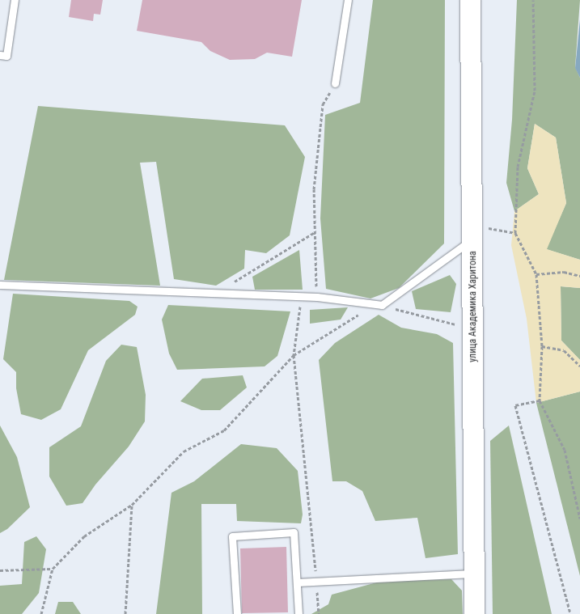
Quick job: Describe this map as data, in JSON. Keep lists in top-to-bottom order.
{
  "streets": {
    "street": ["улица Академика Харитона"]
  }
}
